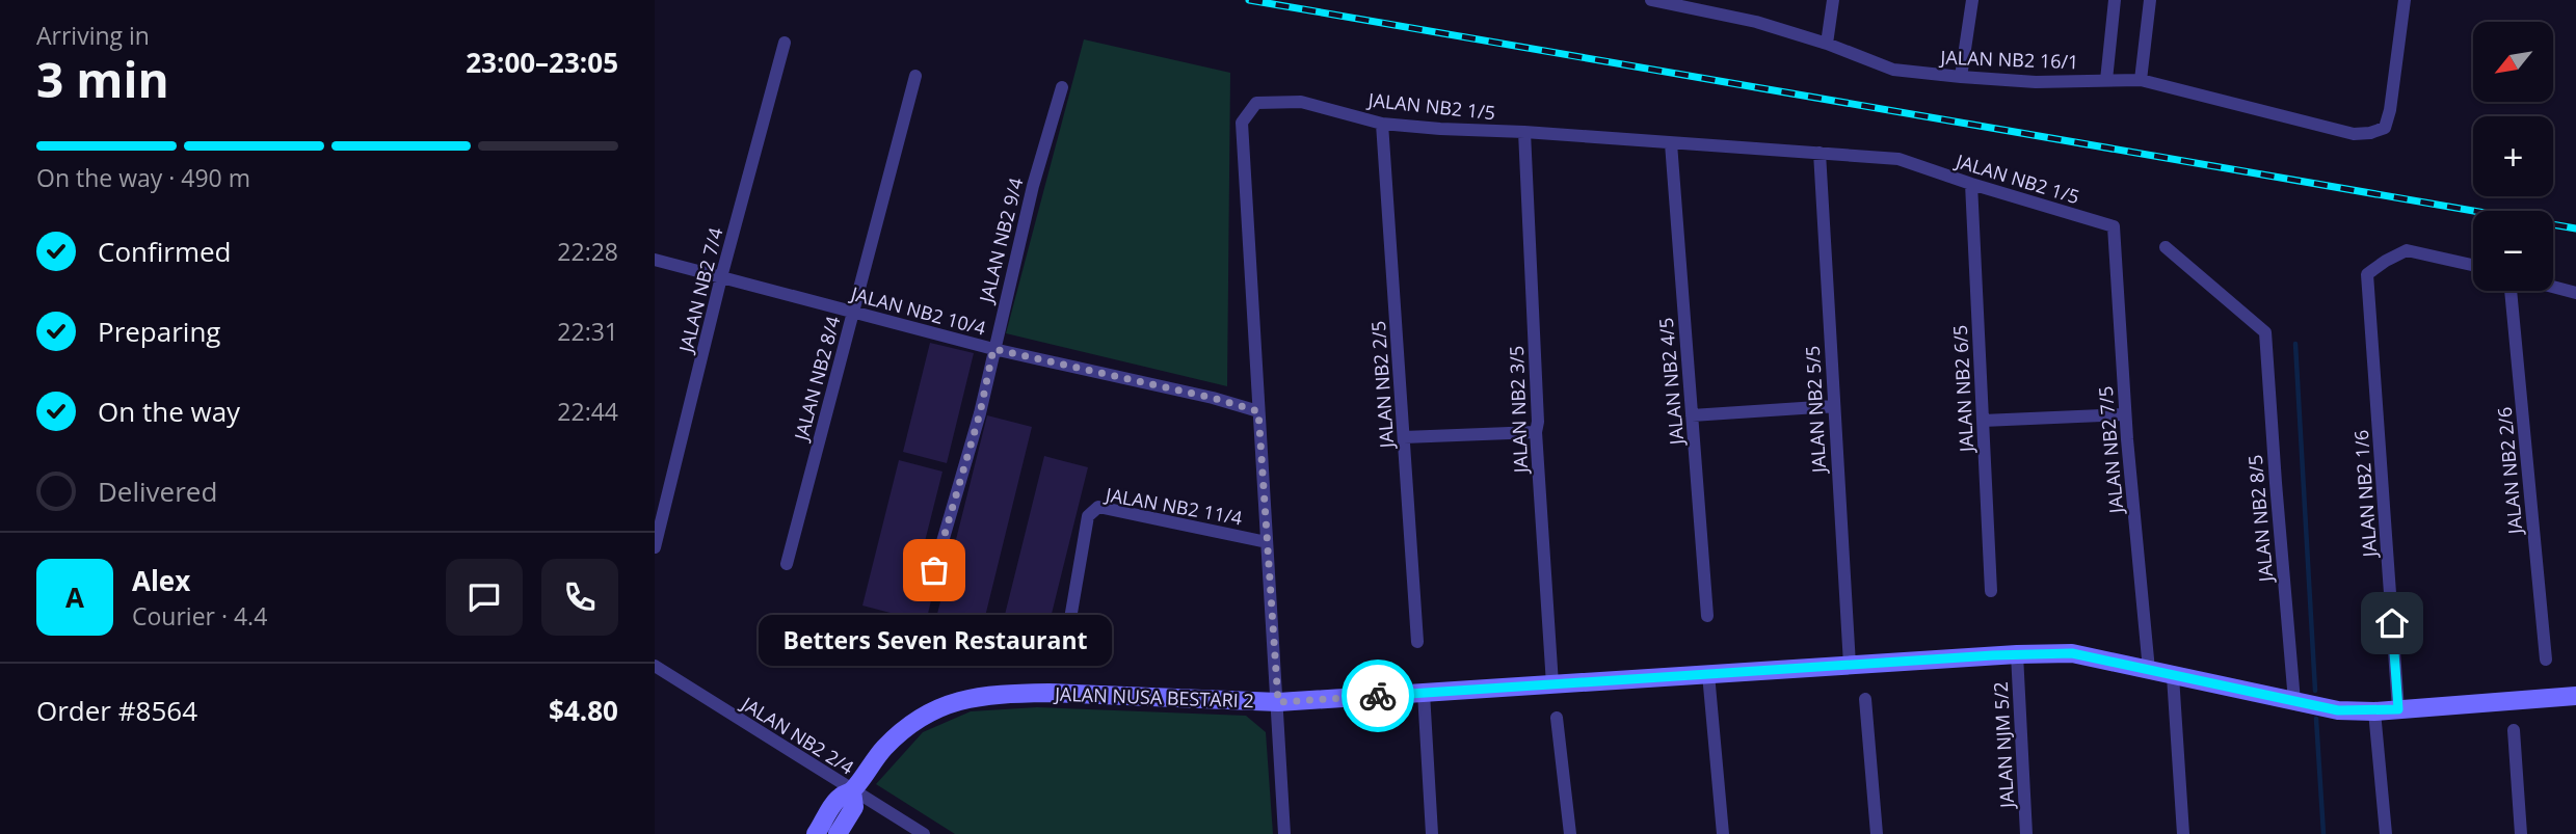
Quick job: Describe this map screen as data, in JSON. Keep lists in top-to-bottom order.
{
  "streets": {
    "street": [
      "JALAN NB2 16/1",
      "JALAN NB2 1/5",
      "JALAN NB2 9/4",
      "JALAN NB2 7/4",
      "JALAN NB2 10/4",
      "JALAN NB2 8/4",
      "JALAN NB2 4/5",
      "JALAN NB2 2/5",
      "JALAN NB2 6/5",
      "JALAN NB2 3/5",
      "JALAN NB2 5/5",
      "JALAN NB2 7/5",
      "JALAN NB2 2/6",
      "JALAN NB2 1/6",
      "JALAN NB2 11/4",
      "JALAN NB2 8/5",
      "JALAN NUSA BESTARI 2",
      "JALAN NB2 2/4",
      "JALAN NJM 5/2"
    ]
  },
  "crossings": [
    ["JALAN NB2 1/5", "JALAN NB2 10/4"],
    ["JALAN NB2 1/5", "JALAN NB2 4/5"],
    ["JALAN NB2 1/5", "JALAN NB2 2/5"],
    ["JALAN NB2 1/5", "JALAN NB2 6/5"],
    ["JALAN NB2 1/5", "JALAN NB2 3/5"],
    ["JALAN NB2 1/5", "JALAN NB2 5/5"],
    ["JALAN NB2 1/5", "JALAN NB2 7/5"],
    ["JALAN NB2 1/5", "JALAN NB2 11/4"],
    ["JALAN NB2 1/5", "JALAN NUSA BESTARI 2"],
    ["JALAN NB2 9/4", "JALAN NB2 10/4"],
    ["JALAN NB2 7/4", "JALAN NB2 10/4"],
    ["JALAN NB2 10/4", "JALAN NB2 8/4"],
    ["JALAN NB2 3/5", "JALAN NUSA BESTARI 2"],
    ["JALAN NB2 5/5", "JALAN NUSA BESTARI 2"],
    ["JALAN NB2 7/5", "JALAN NUSA BESTARI 2"],
    ["JALAN NB2 1/6", "JALAN NUSA BESTARI 2"],
    ["JALAN NB2 8/5", "JALAN NUSA BESTARI 2"],
    ["JALAN NUSA BESTARI 2", "JALAN NB2 2/4"],
    ["JALAN NUSA BESTARI 2", "JALAN NJM 5/2"]
  ],
  "places": ["Betters Seven Restaurant"],
  "north": "bottom left",
  "page": {
    "heading": ["3 min", "Arriving in", "23:00–23:05"],
    "panel": [
      "Alex",
      "Courier · 4.4",
      "Order #8564",
      "$4.80"
    ],
    "map_buttons": ["+", "−"],
    "bar": "On the way · 490 m",
    "list": [
      ["Confirmed", "22:28"],
      ["Preparing", "22:31"],
      ["On the way", "22:44"],
      "Delivered"
    ],
    "round": "A",
    "bubble": "Betters Seven Restaurant"
  }
}
